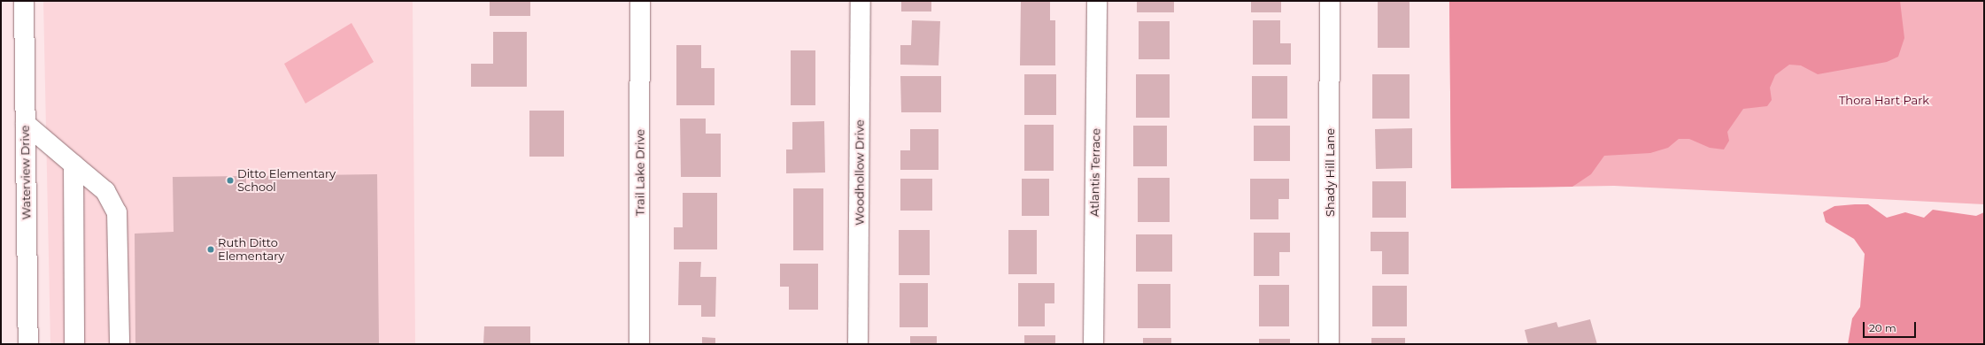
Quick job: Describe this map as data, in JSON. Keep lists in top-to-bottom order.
{
  "streets": {
    "street": [
      "Waterview Drive",
      "Trail Lake Drive",
      "Woodhollow Drive",
      "Atlantis Terrace",
      "Shady Hill Lane"
    ]
  },
  "parks": ["Thora Hart Park"],
  "places": ["Ditto Elementary School", "Ruth Ditto Elementary"],
  "scale_bar": "20 m"
}
